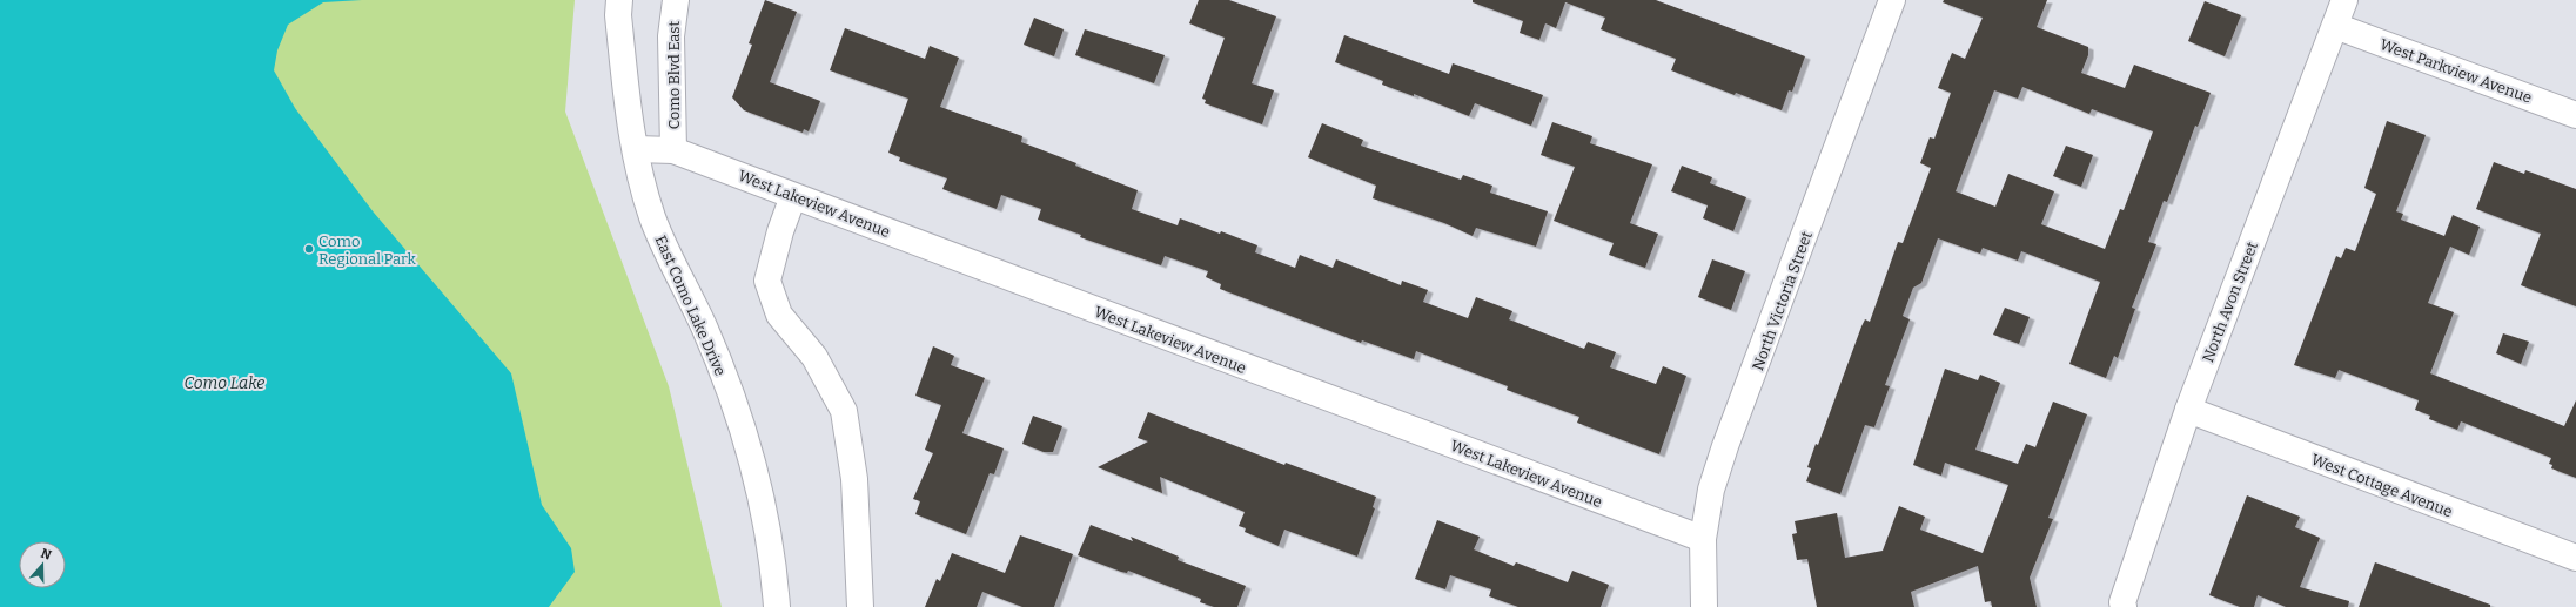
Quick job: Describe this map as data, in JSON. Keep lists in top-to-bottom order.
{
  "streets": {
    "street": [
      "West Parkview Avenue",
      "Como Blvd East",
      "West Lakeview Avenue",
      "North Victoria Street",
      "North Avon Street",
      "East Como Lake Drive",
      "West Cottage Avenue"
    ]
  },
  "crossings": [
    ["West Parkview Avenue", "North Avon Street"],
    ["Como Blvd East", "West Lakeview Avenue"],
    ["West Lakeview Avenue", "North Victoria Street"],
    ["West Lakeview Avenue", "East Como Lake Drive"],
    ["North Avon Street", "West Cottage Avenue"]
  ],
  "water": ["Como Lake"],
  "places": ["Como Regional Park"],
  "north": "top"
}
